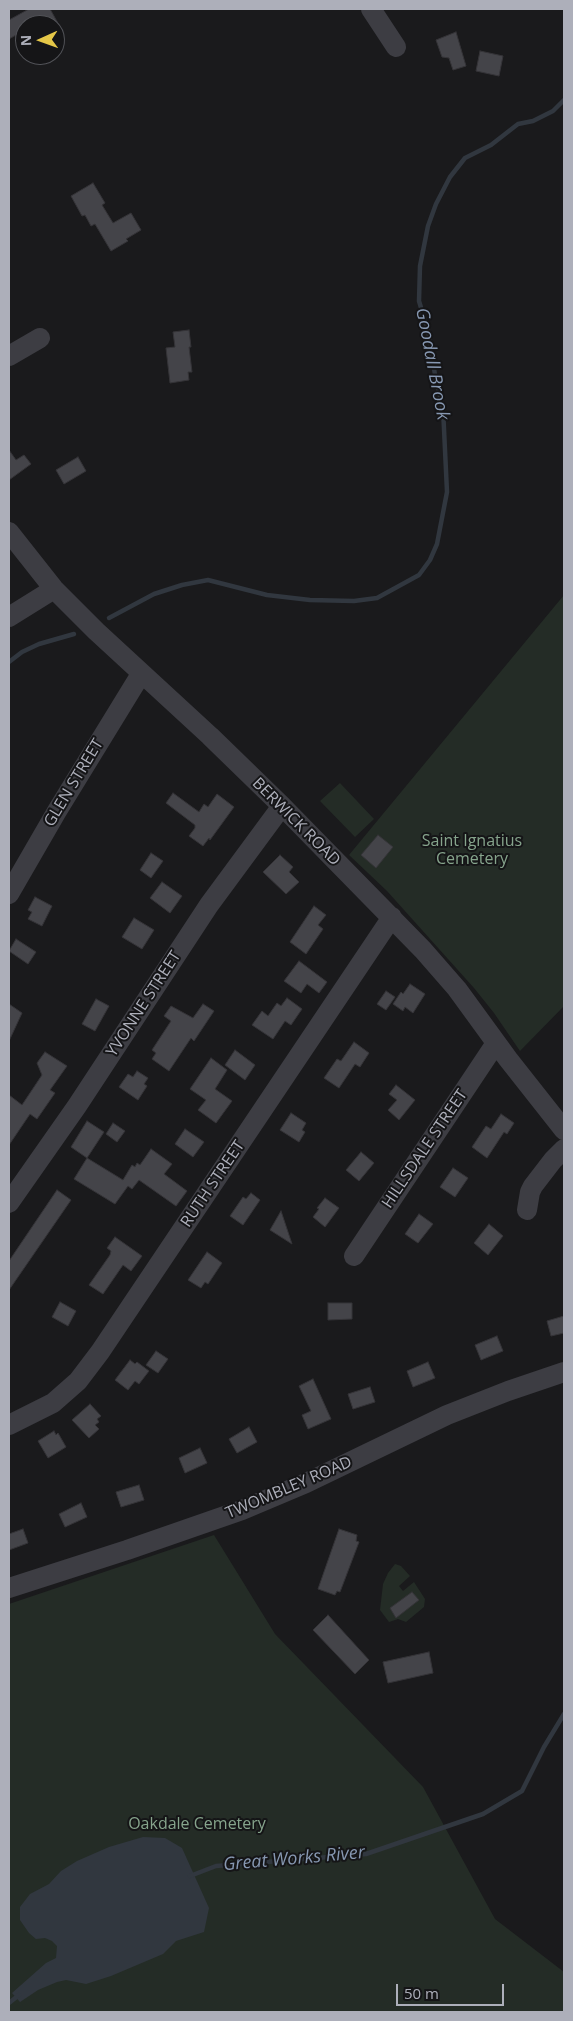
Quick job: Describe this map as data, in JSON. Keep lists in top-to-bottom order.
{
  "streets": {
    "street": [
      "GLEN STREET",
      "BERWICK ROAD",
      "YVONNE STREET",
      "HILLSDALE STREET",
      "RUTH STREET",
      "TWOMBLEY ROAD"
    ]
  },
  "crossings": [
    ["GLEN STREET", "BERWICK ROAD"],
    ["BERWICK ROAD", "YVONNE STREET"],
    ["BERWICK ROAD", "HILLSDALE STREET"],
    ["BERWICK ROAD", "RUTH STREET"]
  ],
  "water": ["Goodall Brook", "Great Works River"],
  "parks": ["Saint Ignatius Cemetery", "Oakdale Cemetery"],
  "scale_bar": "50 m",
  "north": "left"
}
